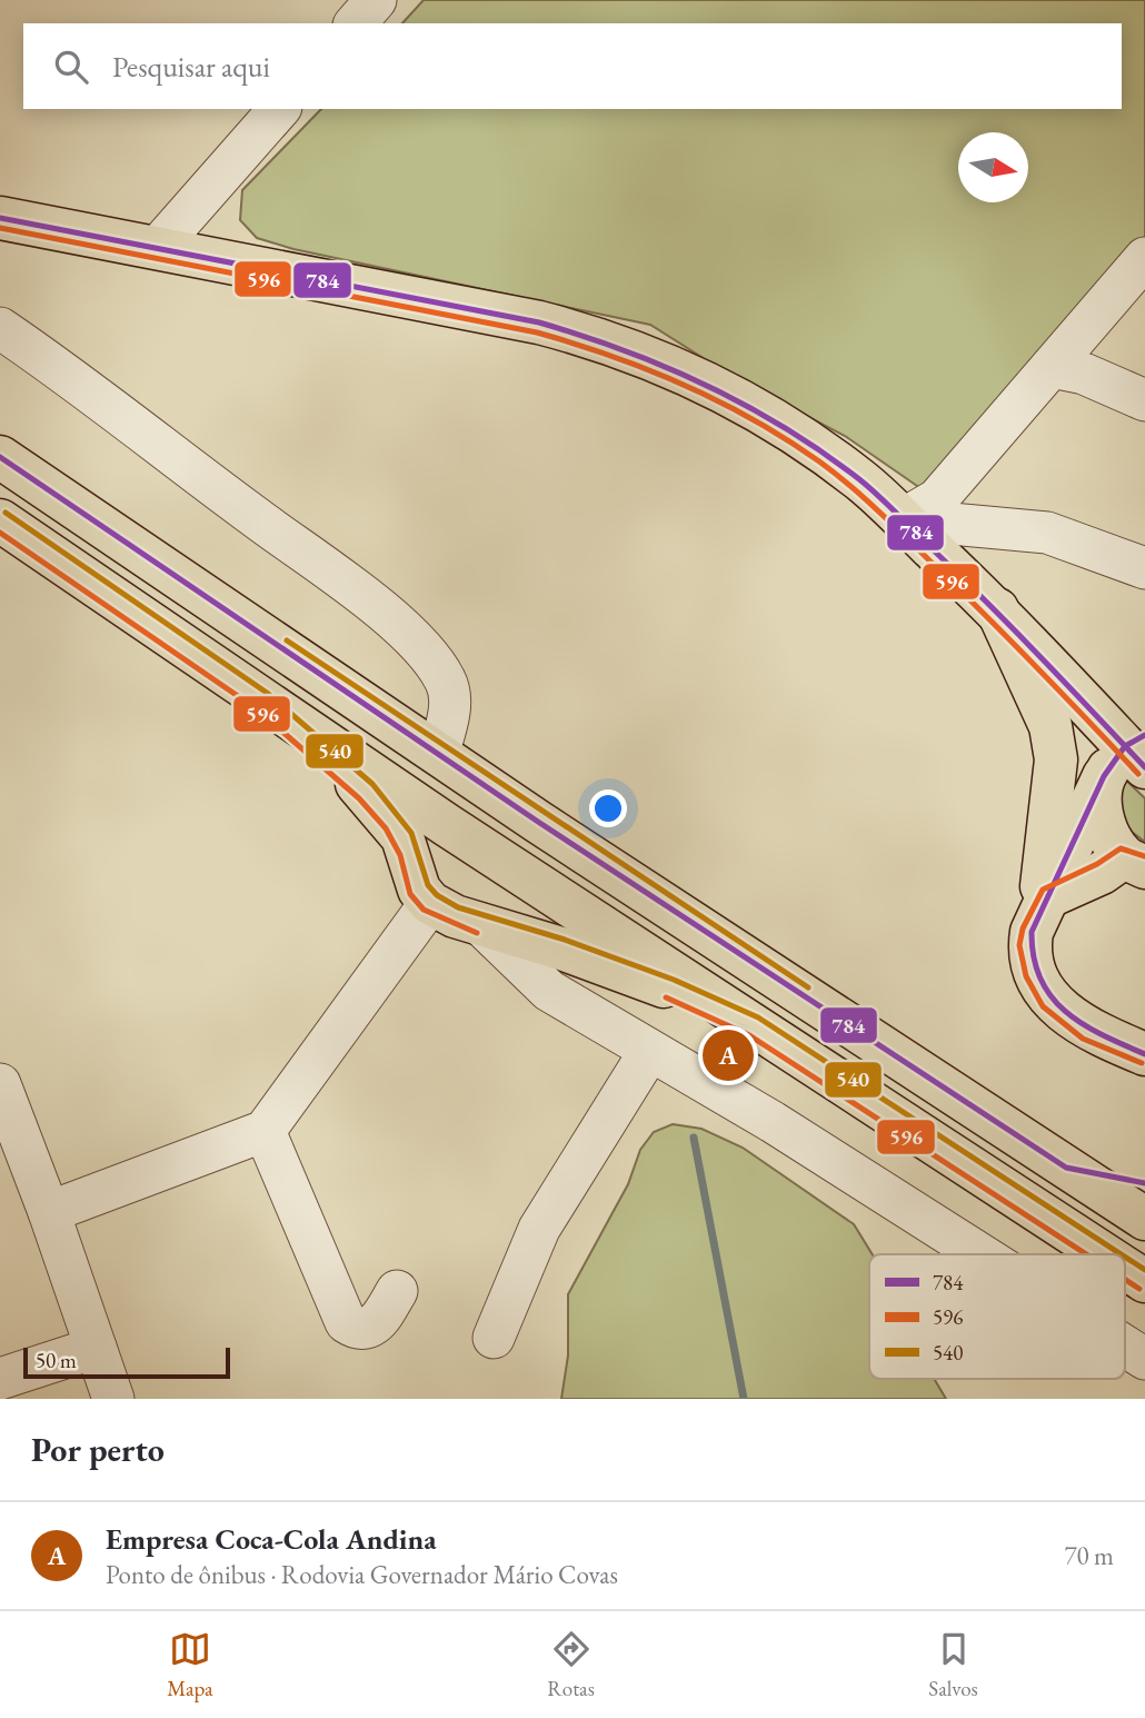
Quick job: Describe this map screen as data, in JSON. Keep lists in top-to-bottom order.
{
  "lines": ["transit line 784", "transit line 596", "transit line 540"],
  "legend": ["784", "596", "540"],
  "scale_bar": "50 m",
  "north": "right",
  "page": {
    "search": "Pesquisar aqui",
    "pins": "A",
    "scale": "50 m",
    "heading": "Por perto",
    "list": [
      {
        "mark": "A",
        "name": "Empresa Coca-Cola Andina",
        "note": "Ponto de ônibus · Rodovia Governador Mário Covas",
        "value": "70 m"
      }
    ],
    "nav": ["Mapa", "Rotas", "Salvos"]
  }
}
